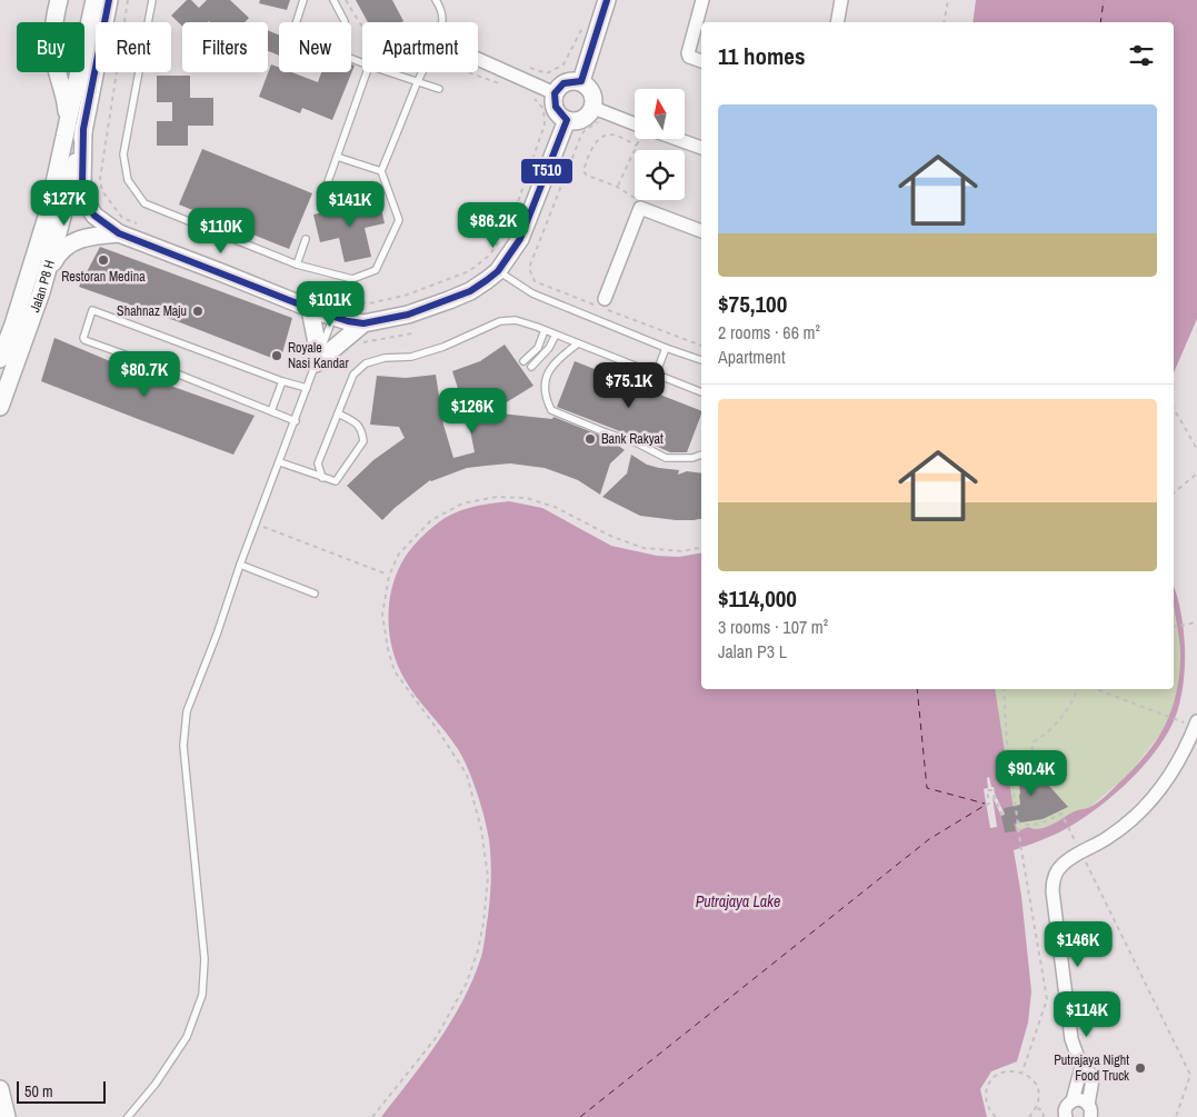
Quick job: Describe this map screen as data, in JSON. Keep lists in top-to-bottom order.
{
  "streets": {
    "street": ["Jalan P8 H"]
  },
  "water": ["Putrajaya Lake"],
  "places": [
    "Restoran Medina",
    "Shahnaz Maju",
    "Royale Nasi Kandar",
    "Bank Rakyat",
    "Putrajaya Night Food Truck"
  ],
  "lines": ["transit line T510"],
  "scale_bar": "50 m",
  "north": "top",
  "page": {
    "chip": [
      "Buy",
      "Rent",
      "Filters",
      "New",
      "Apartment"
    ],
    "heading": "11 homes",
    "list": [
      {
        "name": "$75,100",
        "note": "2 rooms · 66 m² · Apartment"
      },
      {
        "name": "$114,000",
        "note": "3 rooms · 107 m² · Jalan P3 L"
      }
    ],
    "price": [
      "$127K",
      "$141K",
      "$86.2K",
      "$110K",
      "$101K",
      "$80.7K",
      "$75.1K",
      "$126K",
      "$90.4K",
      "$146K",
      "$114K"
    ],
    "scale": "50 m"
  }
}
